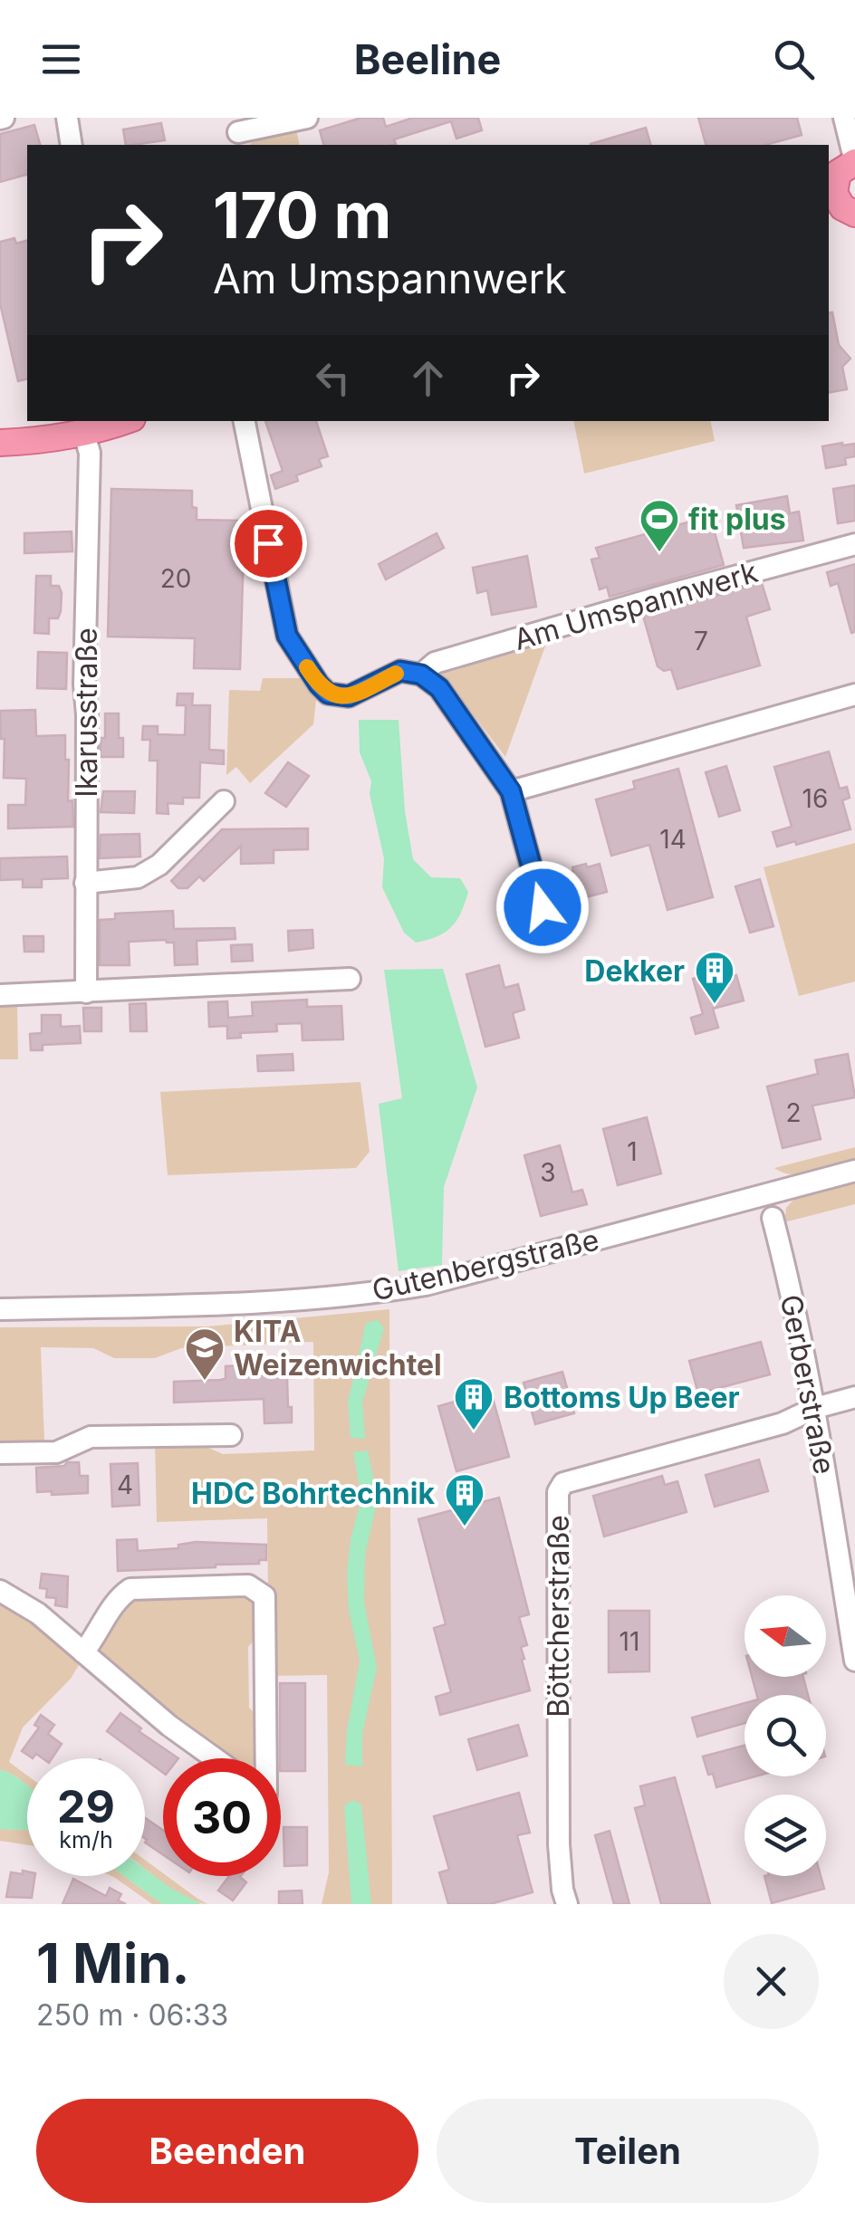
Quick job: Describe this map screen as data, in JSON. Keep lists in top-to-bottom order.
{
  "streets": {
    "street": [
      "Am Umspannwerk",
      "Ikarusstraße",
      "Gutenbergstraße",
      "Gerberstraße",
      "Böttcherstraße"
    ]
  },
  "crossings": [
    ["Gerberstraße", "Böttcherstraße"]
  ],
  "places": {
    "sports": ["fit plus"],
    "building": ["Dekker", "Bottoms Up Beer", "HDC Bohrtechnik"],
    "school or university": ["KITA Weizenwichtel"]
  },
  "house_numbers": [
    "20",
    "7",
    "16",
    "14",
    "2",
    "1",
    "3",
    "4",
    "11"
  ],
  "north": "left",
  "page": {
    "header": "Beeline",
    "turn": ["170 m", "Am Umspannwerk"],
    "speed": "29 km/h",
    "limit": "30",
    "heading": ["1 Min.", "250 m · 06:33"],
    "buttons": ["Beenden", "Teilen"]
  }
}
